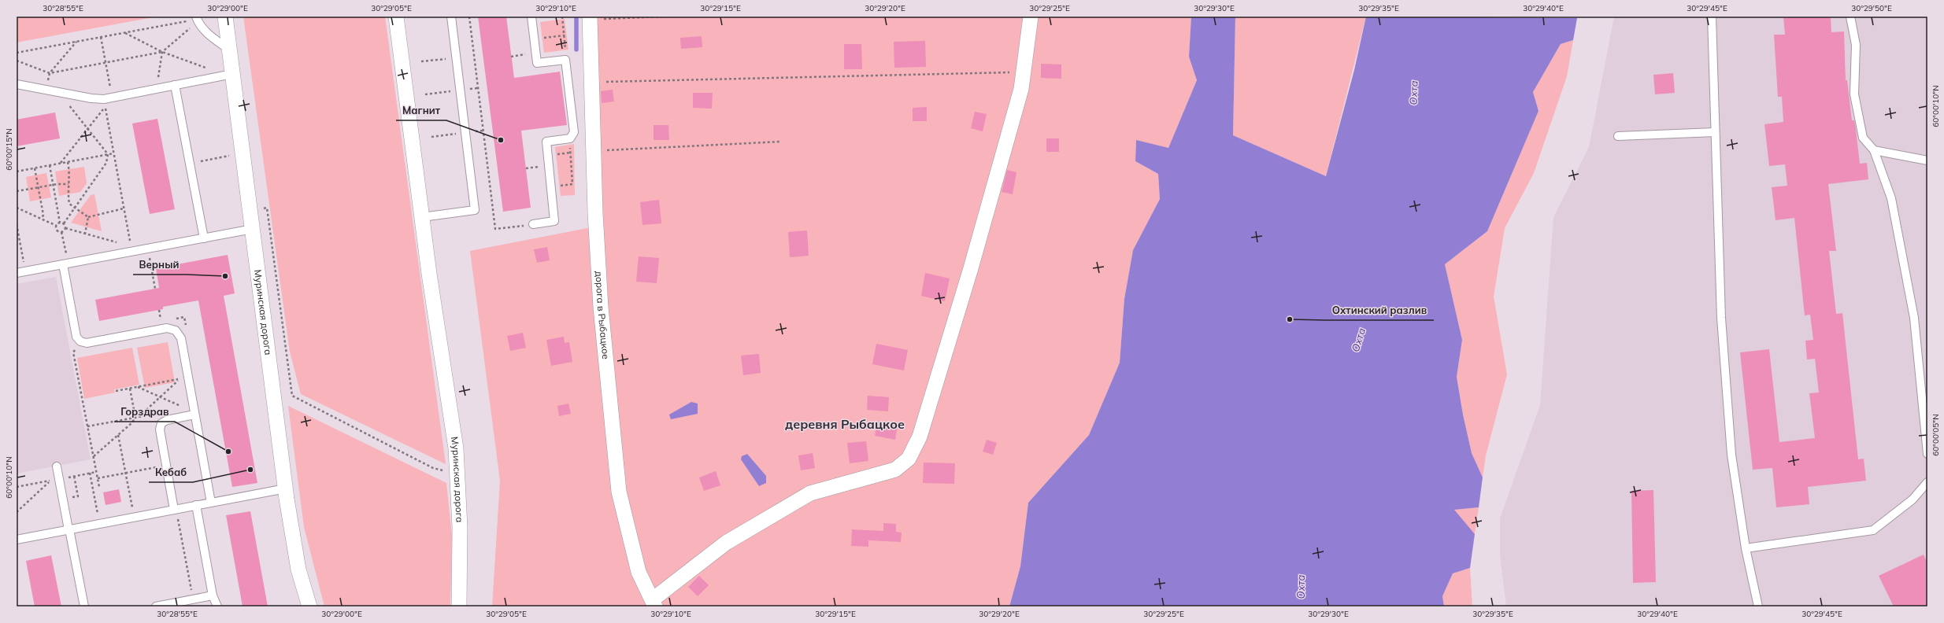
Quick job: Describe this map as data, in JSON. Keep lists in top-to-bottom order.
{
  "streets": {
    "street": ["Муринская дорога", "дорога в Рыбацкое"]
  },
  "districts": ["деревня Рыбацкое"],
  "water": ["Охта"],
  "places": [
    "Магнит",
    "Верный",
    "Охтинский разлив",
    "Горздрав",
    "Кебаб"
  ],
  "coordinates": [
    "30°28'55\"E",
    "30°29'00\"E",
    "30°29'05\"E",
    "30°29'10\"E",
    "30°29'15\"E",
    "30°29'20\"E",
    "30°29'25\"E",
    "30°29'30\"E",
    "30°29'35\"E",
    "30°29'40\"E",
    "30°29'45\"E",
    "30°29'50\"E",
    "60°00'10\"N",
    "60°00'15\"N",
    "60°00'05\"N"
  ]
}
